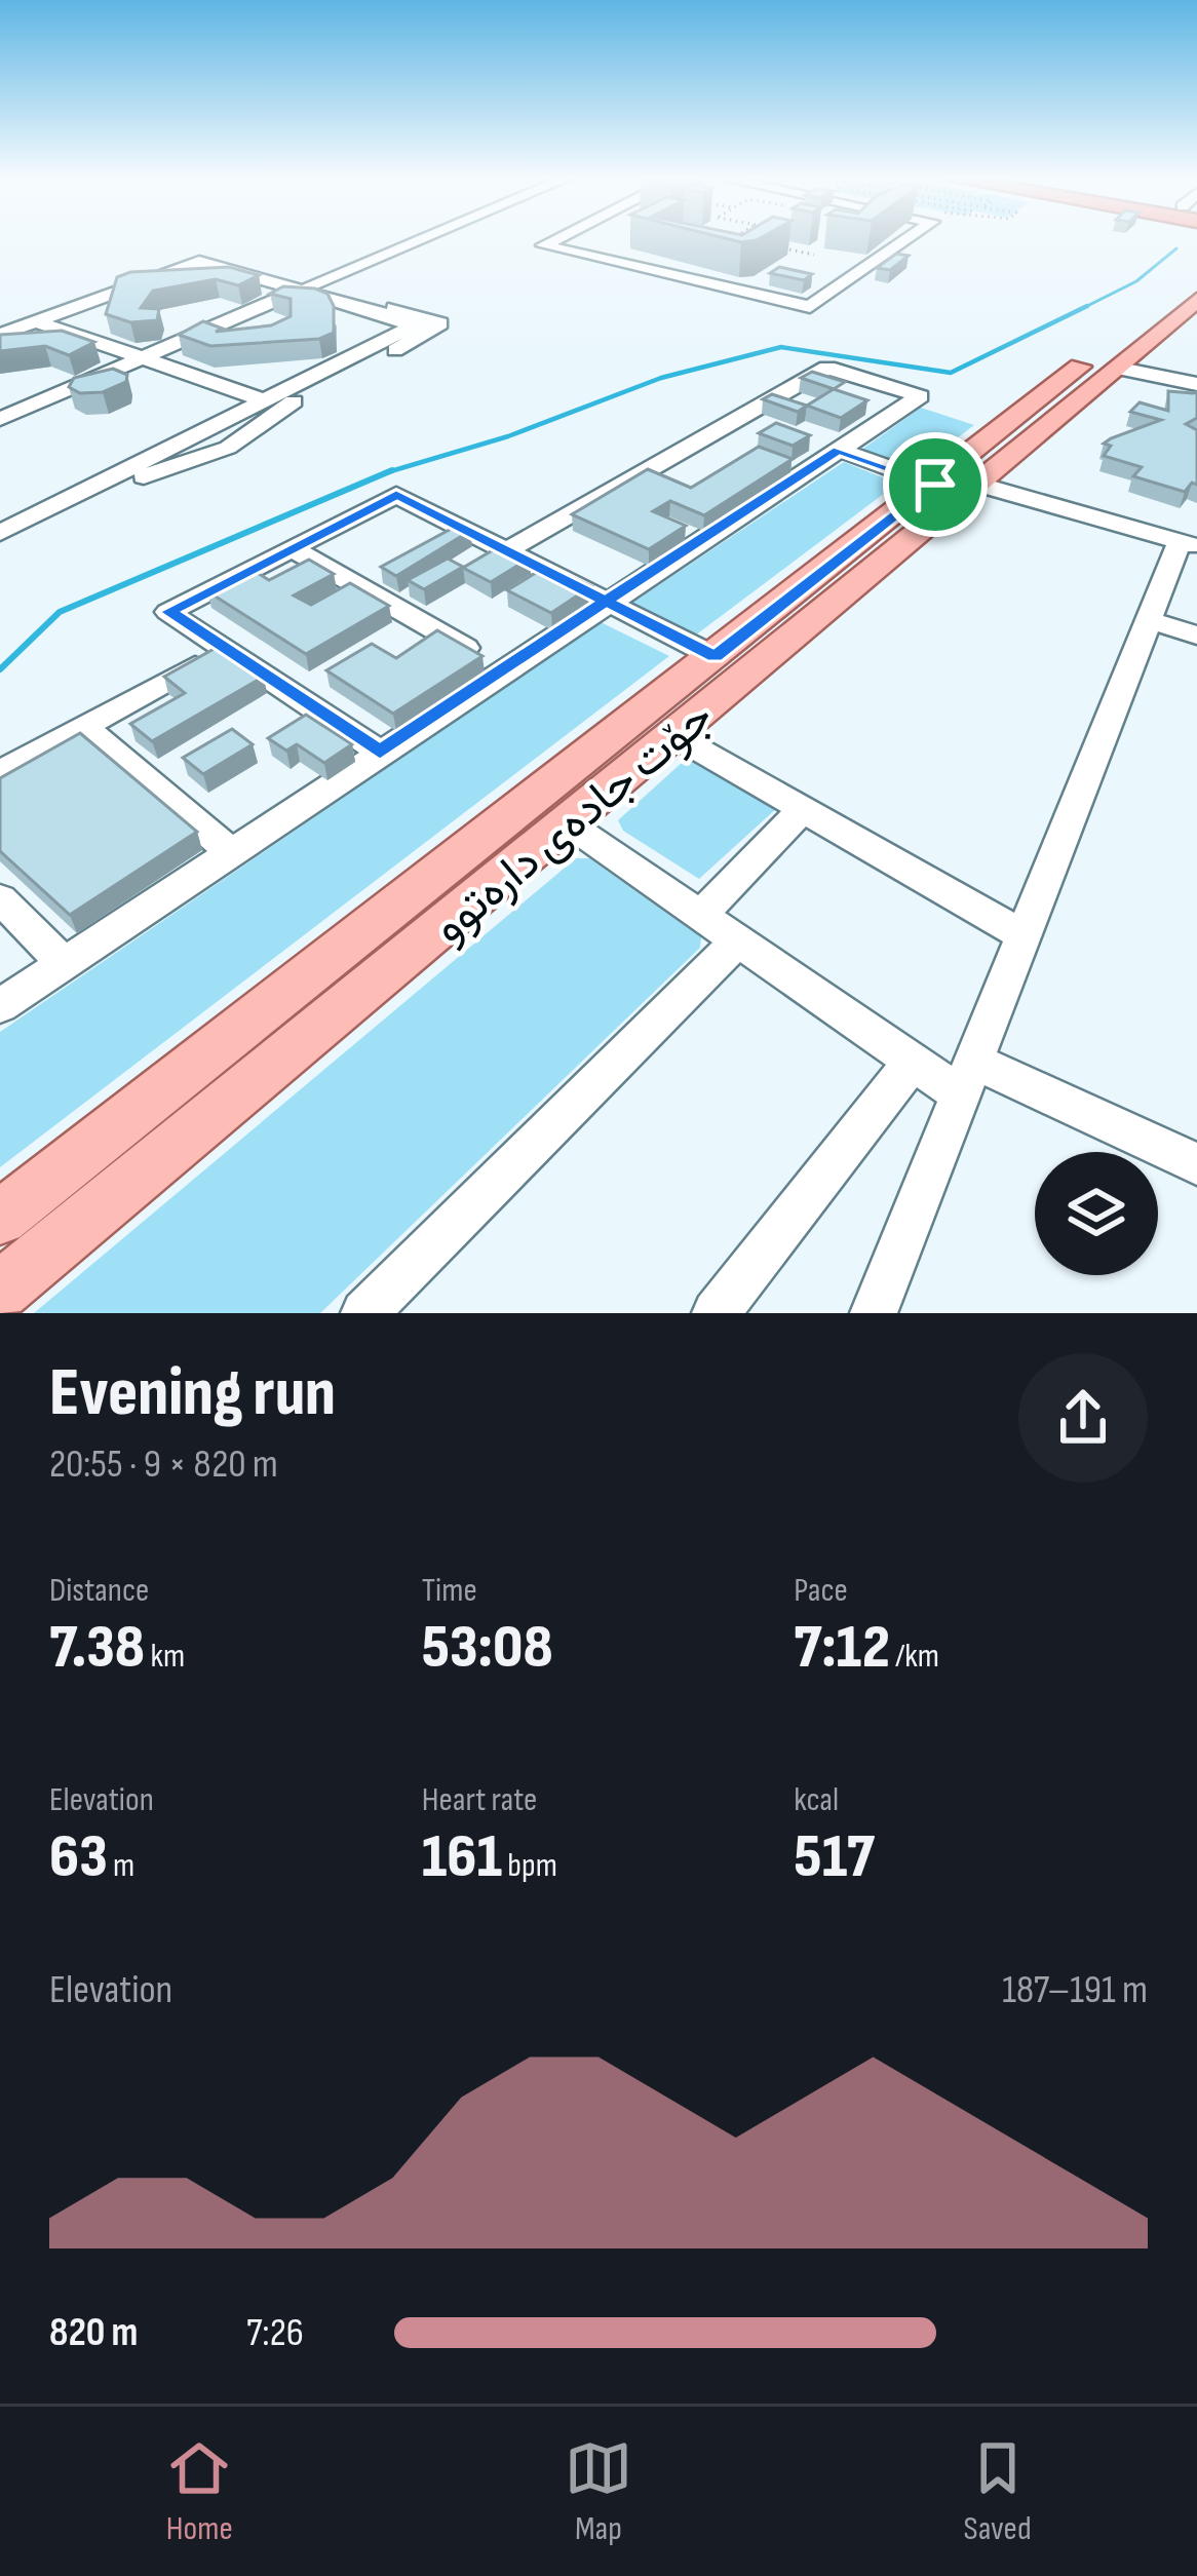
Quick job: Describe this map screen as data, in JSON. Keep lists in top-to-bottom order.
{
  "streets": {
    "main road": ["جۆت جادەی دارەتوو"]
  },
  "page": {
    "heading": ["Evening run", "20:55 · 9 × 820 m"],
    "stats": [
      ["Distance", "7.38 km"],
      ["Time", "53:08"],
      ["Pace", "7:12 /km"],
      ["Elevation", "63 m"],
      ["Heart rate", "161 bpm"],
      ["kcal", "517"]
    ],
    "chart": ["Elevation", "187–191 m"],
    "list": [
      {
        "name": "820 m",
        "note": "7:26"
      }
    ],
    "tabs": ["Home", "Map", "Saved"]
  }
}
